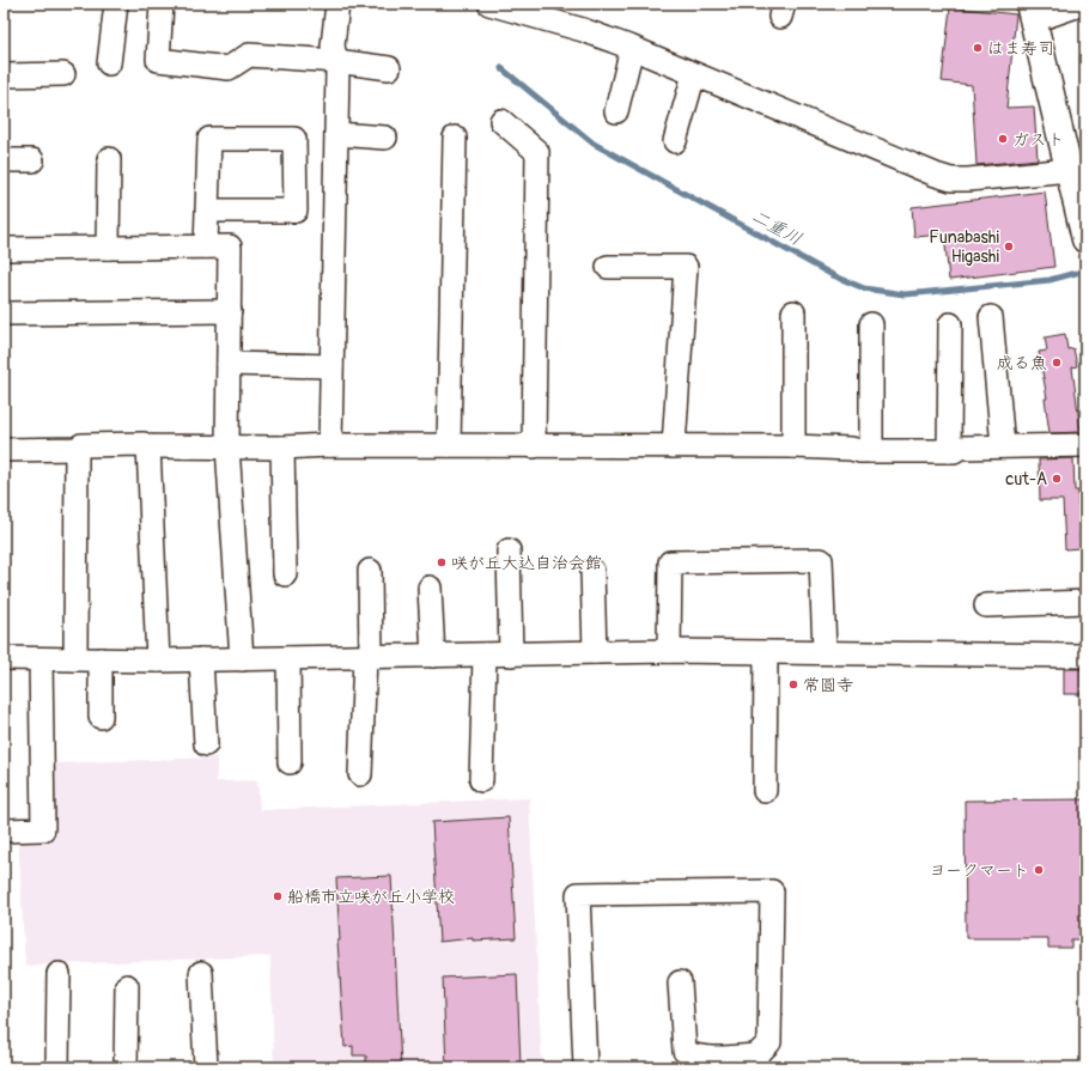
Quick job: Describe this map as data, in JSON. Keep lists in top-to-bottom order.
{
  "water": ["二重川"],
  "places": [
    "はま寿司",
    "ガスト",
    "Funabashi Higashi",
    "成る魚",
    "cut-A",
    "咲が丘大込自治会館",
    "常圓寺",
    "ヨークマート",
    "船橋市立咲が丘小学校"
  ]
}
